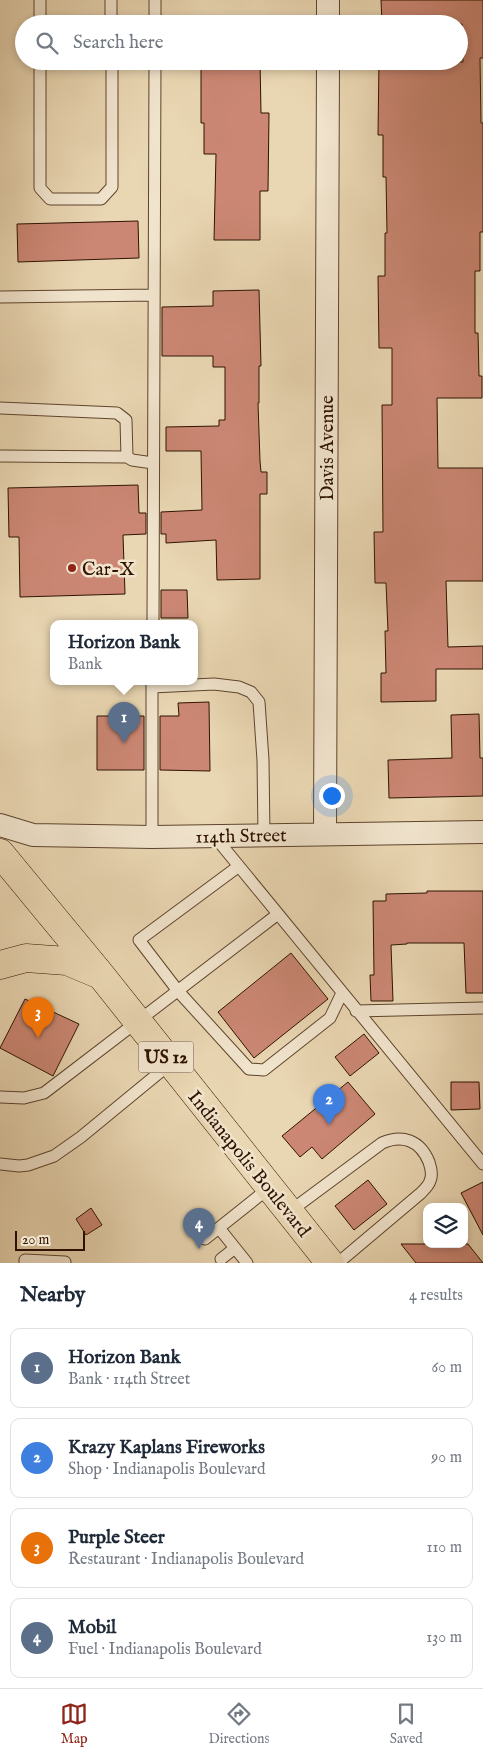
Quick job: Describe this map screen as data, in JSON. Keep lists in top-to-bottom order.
{
  "streets": {
    "main road": ["US 12", "Indianapolis Boulevard"],
    "street": ["Davis Avenue", "114th Street"]
  },
  "crossings": [
    ["Davis Avenue", "114th Street"]
  ],
  "places": ["Car-X"],
  "scale_bar": "20 m",
  "page": {
    "search": "Search here",
    "popup": ["Horizon Bank", "Bank"],
    "pins": [
      "1",
      "3",
      "2",
      "4"
    ],
    "scale": "20 m",
    "heading": ["Nearby", "4 results"],
    "list": [
      {
        "mark": "1",
        "name": "Horizon Bank",
        "note": "Bank · 114th Street",
        "value": "60 m"
      },
      {
        "mark": "2",
        "name": "Krazy Kaplans Fireworks",
        "note": "Shop · Indianapolis Boulevard",
        "value": "90 m"
      },
      {
        "mark": "3",
        "name": "Purple Steer",
        "note": "Restaurant · Indianapolis Boulevard",
        "value": "110 m"
      },
      {
        "mark": "4",
        "name": "Mobil",
        "note": "Fuel · Indianapolis Boulevard",
        "value": "130 m"
      }
    ],
    "nav": ["Map", "Directions", "Saved"]
  }
}
